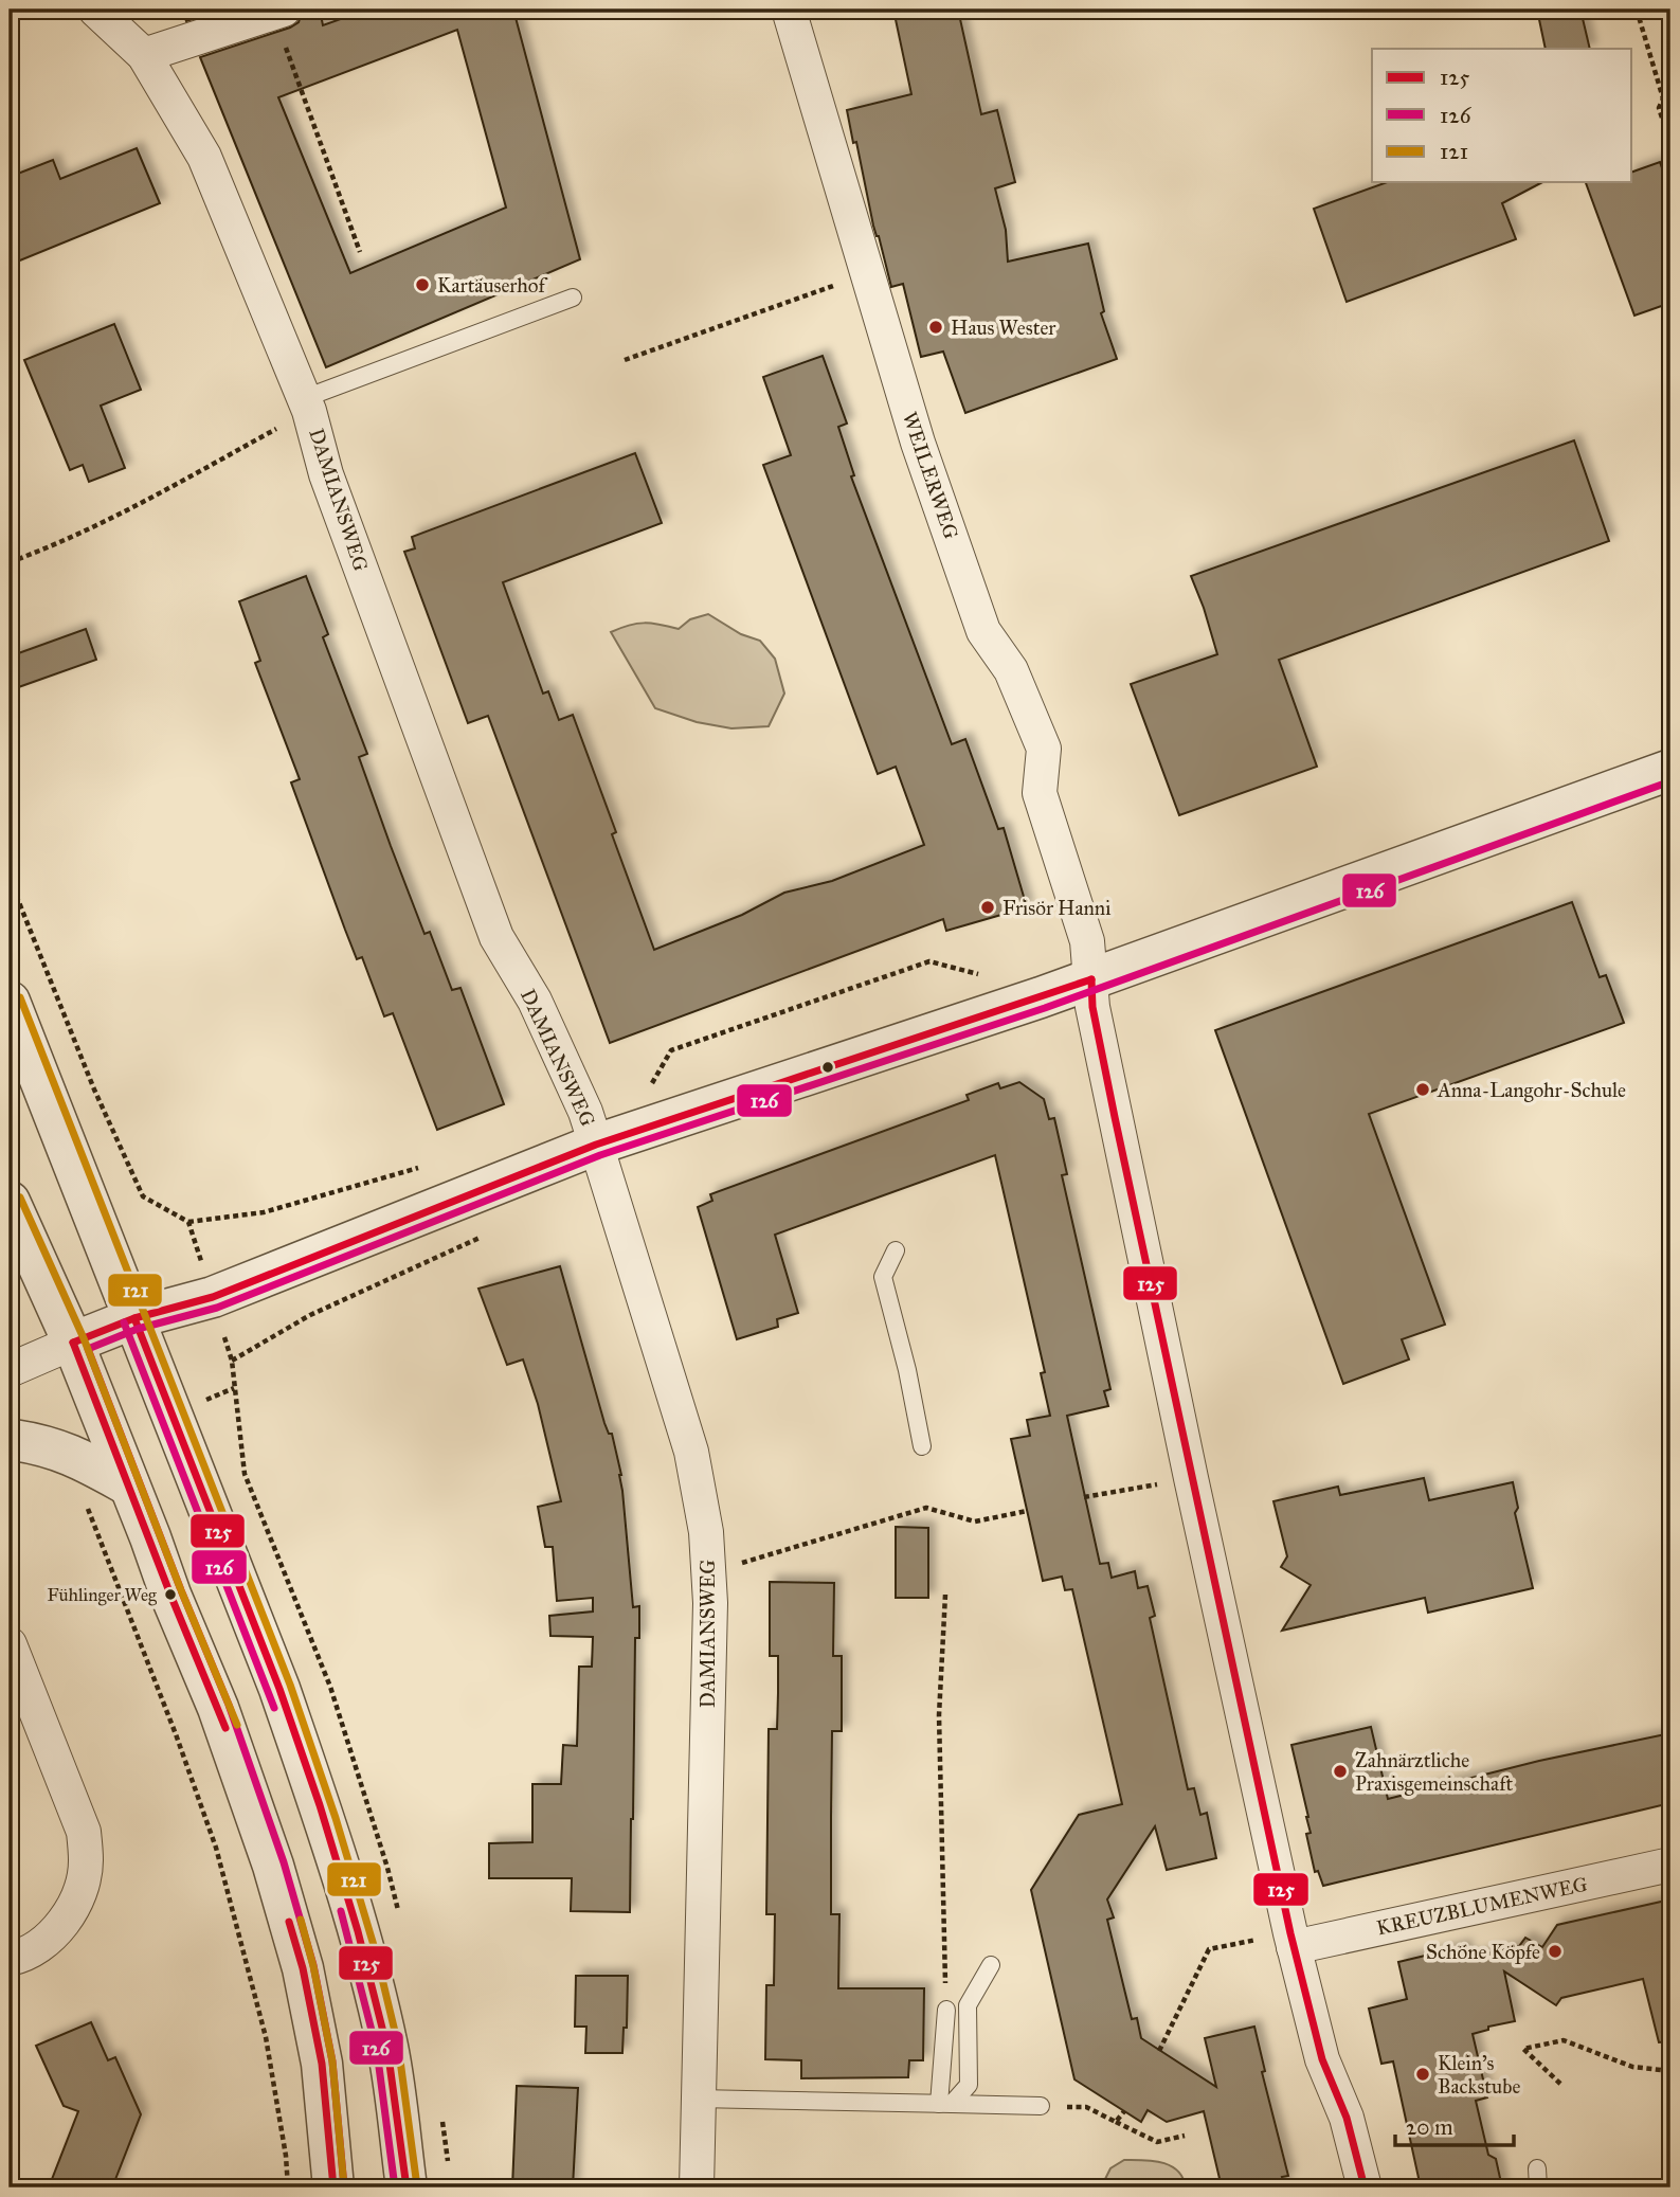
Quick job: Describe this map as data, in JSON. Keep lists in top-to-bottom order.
{
  "streets": {
    "street": ["WEILERWEG", "DAMIANSWEG", "KREUZBLUMENWEG"]
  },
  "crossings": [
    ["WEILERWEG", "KREUZBLUMENWEG"]
  ],
  "places": [
    "Kartäuserhof",
    "Haus Wester",
    "Frisör Hanni",
    "Anna-Langohr-Schule",
    "Fühlinger Weg",
    "Zahnärztliche Praxisgemeinschaft",
    "Schöne Köpfe",
    "Klein’s Backstube"
  ],
  "lines": ["transit line 126", "transit line 125", "transit line 121"],
  "legend": ["125", "126", "121"],
  "scale_bar": "20 m"
}
